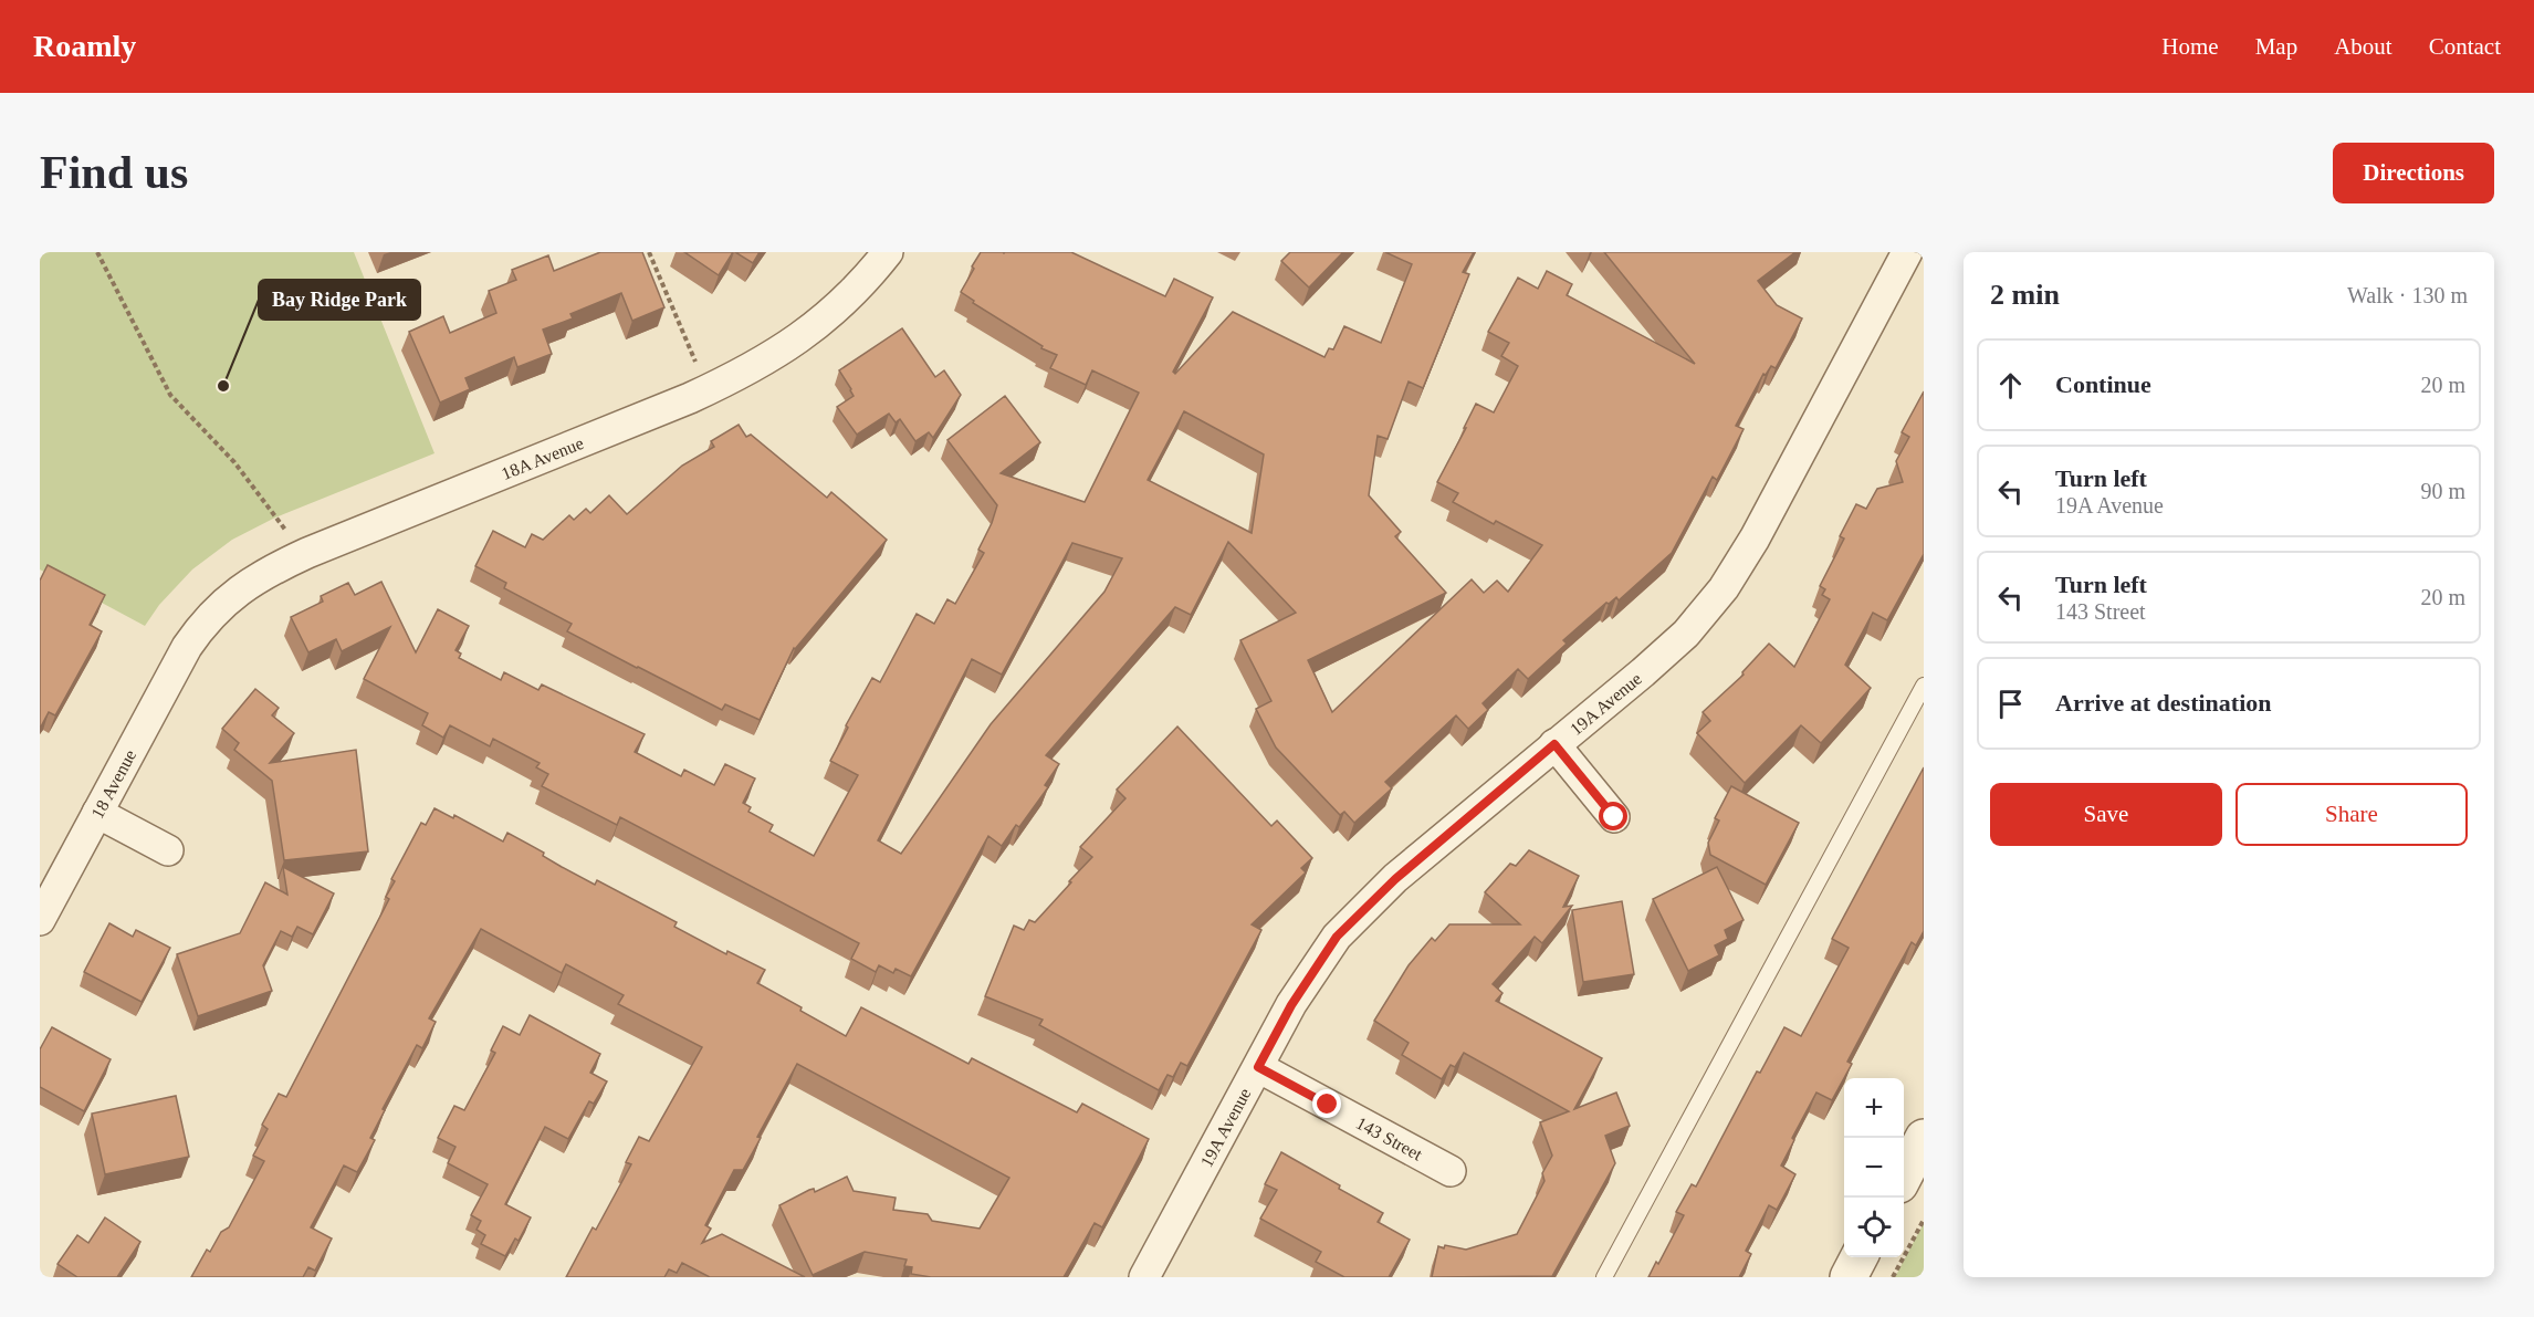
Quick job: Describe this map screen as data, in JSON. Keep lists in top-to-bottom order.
{
  "streets": {
    "street": [
      "18A Avenue",
      "19A Avenue",
      "18 Avenue",
      "143 Street"
    ]
  },
  "crossings": [
    ["18A Avenue", "18 Avenue"],
    ["19A Avenue", "143 Street"]
  ],
  "places": ["Bay Ridge Park"],
  "page": {
    "header": "Roamly",
    "nav": [
      "Home",
      "Map",
      "About",
      "Contact"
    ],
    "buttons": [
      "Directions",
      ["Save", "Share"]
    ],
    "title": "Find us",
    "heading": ["2 min", "Walk · 130 m"],
    "list": [
      ["Continue", "20 m"],
      ["Turn left", "19A Avenue", "90 m"],
      ["Turn left", "143 Street", "20 m"],
      "Arrive at destination"
    ],
    "map_buttons": ["+", "−"]
  }
}
